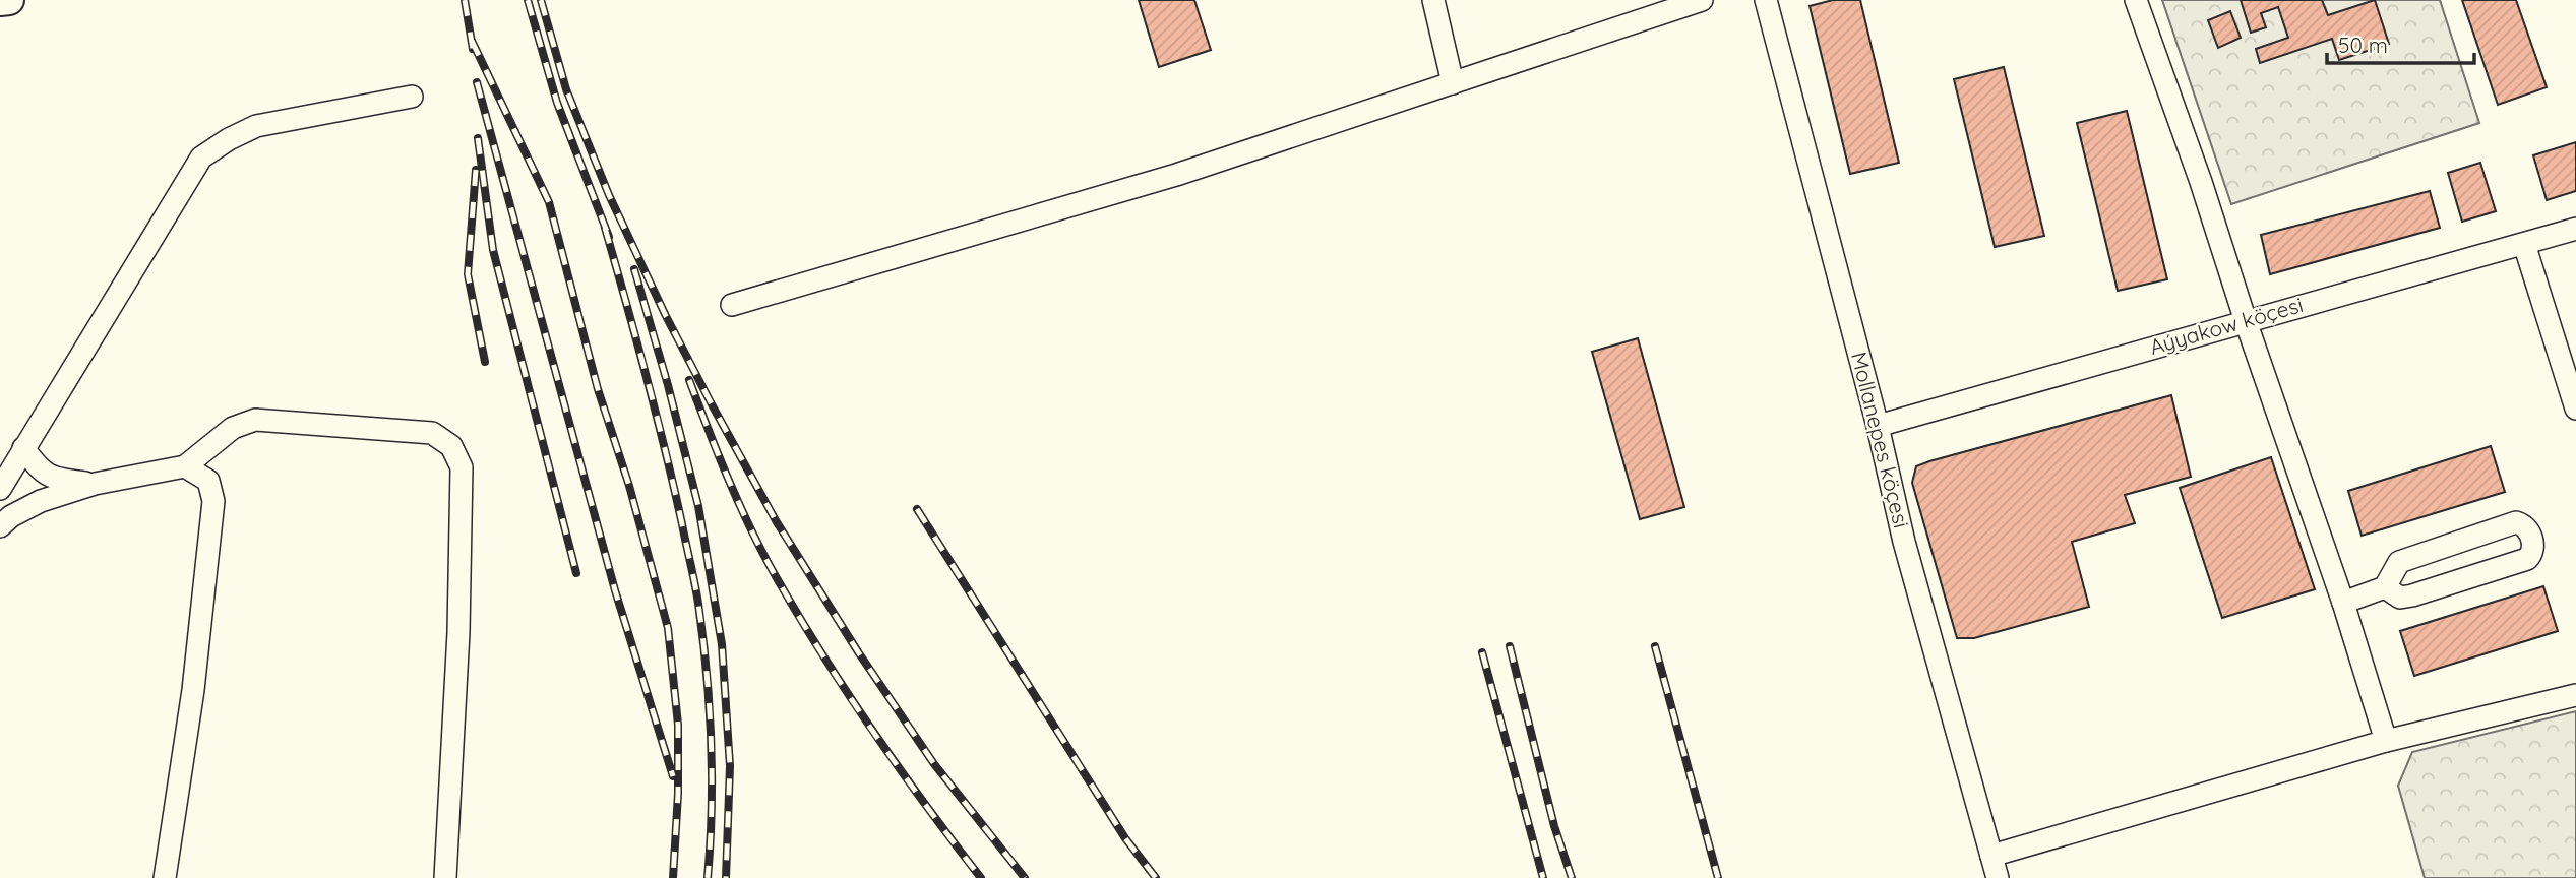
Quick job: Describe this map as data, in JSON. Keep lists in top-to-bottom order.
{
  "streets": {
    "street": ["Aýyakow köçesi", "Mollanepes köçesi"]
  },
  "crossings": [
    ["Aýyakow köçesi", "Mollanepes köçesi"]
  ],
  "scale_bar": "50 m"
}
